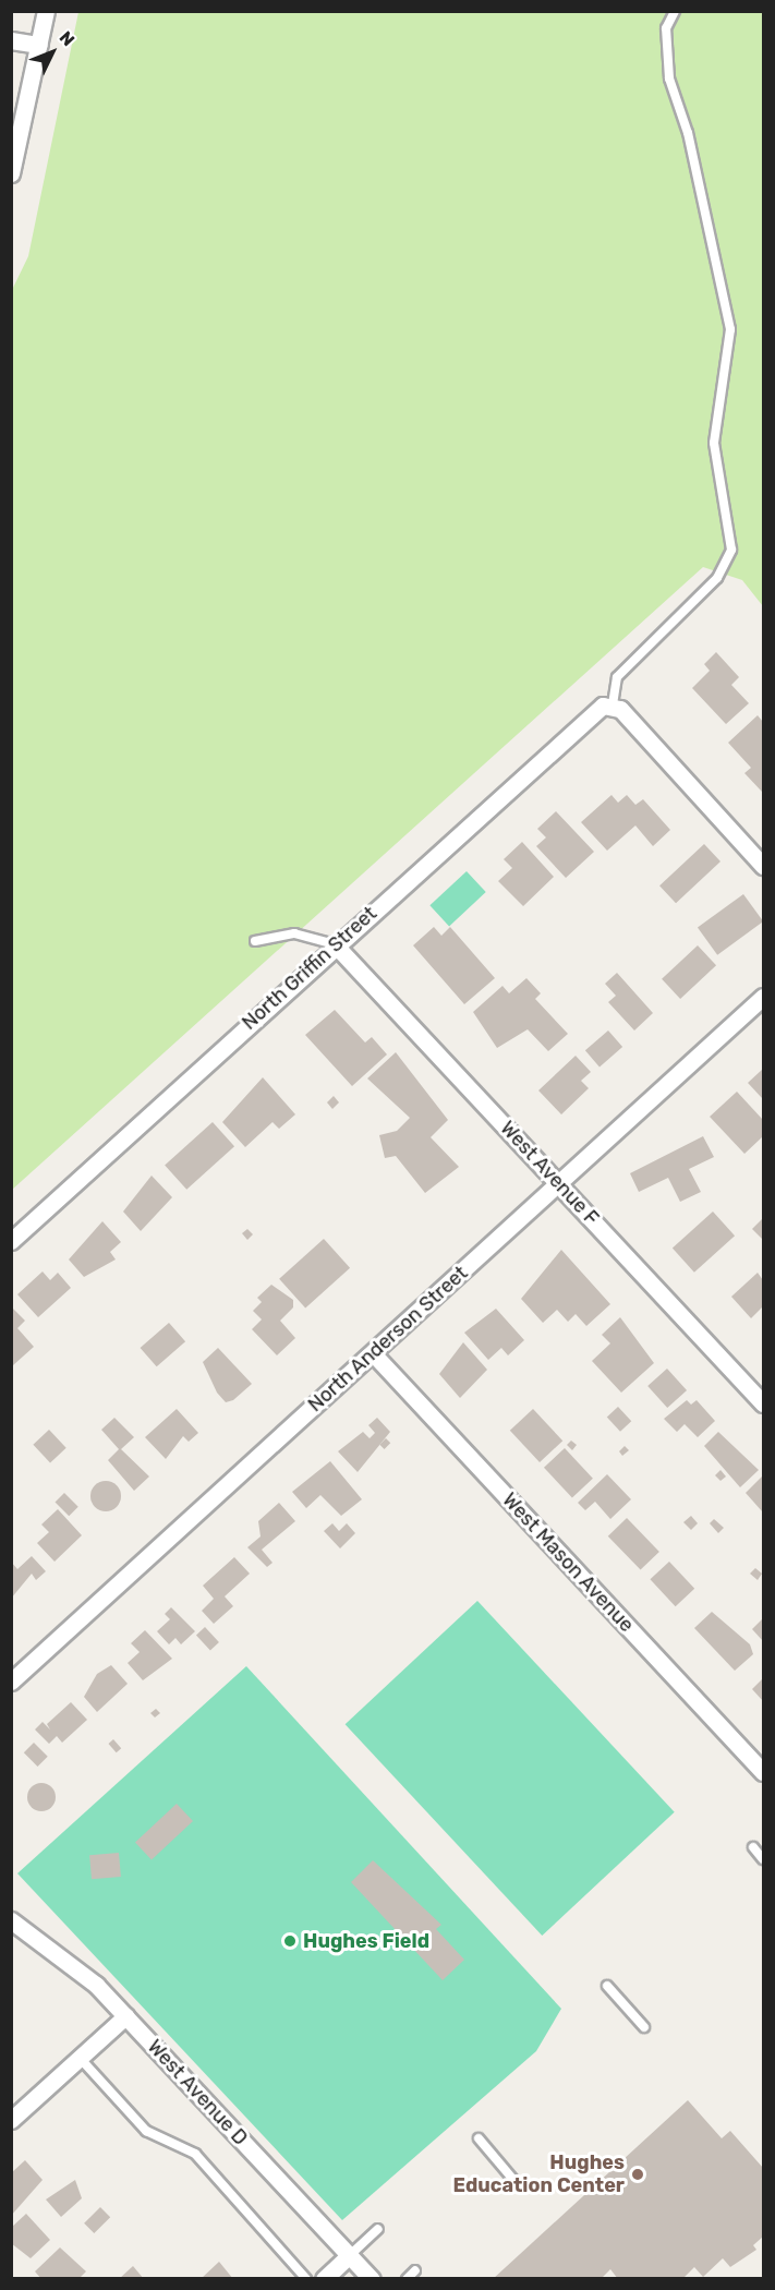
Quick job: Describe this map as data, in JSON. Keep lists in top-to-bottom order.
{
  "streets": {
    "street": [
      "North Griffin Street",
      "West Avenue F",
      "North Anderson Street",
      "West Mason Avenue",
      "West Avenue D"
    ]
  },
  "crossings": [
    ["North Griffin Street", "West Avenue F"],
    ["West Avenue F", "North Anderson Street"],
    ["North Anderson Street", "West Mason Avenue"]
  ],
  "places": ["Hughes Field", "Hughes Education Center"],
  "north": "top right"
}
